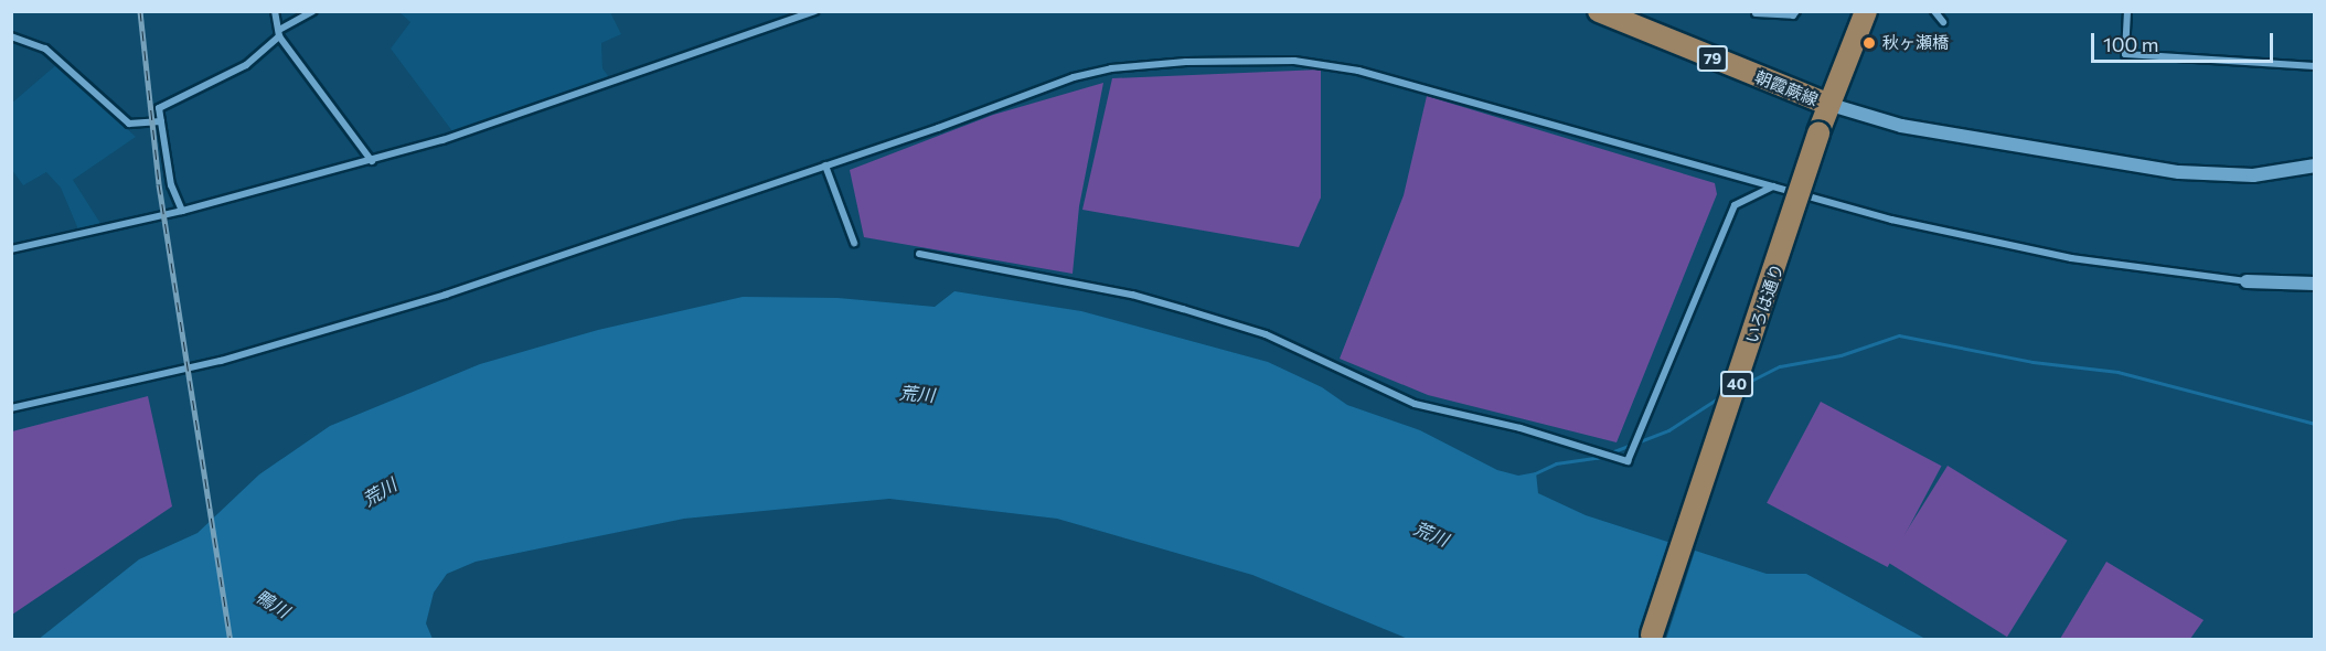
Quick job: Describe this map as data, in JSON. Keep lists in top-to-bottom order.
{
  "streets": {
    "main road": [
      "79",
      "朝霞蕨線",
      "いろは通り",
      "40"
    ]
  },
  "crossings": [
    ["朝霞蕨線", "いろは通り"]
  ],
  "water": ["荒川", "鴨川"],
  "places": ["秋ヶ瀬橋"],
  "scale_bar": "100 m"
}
